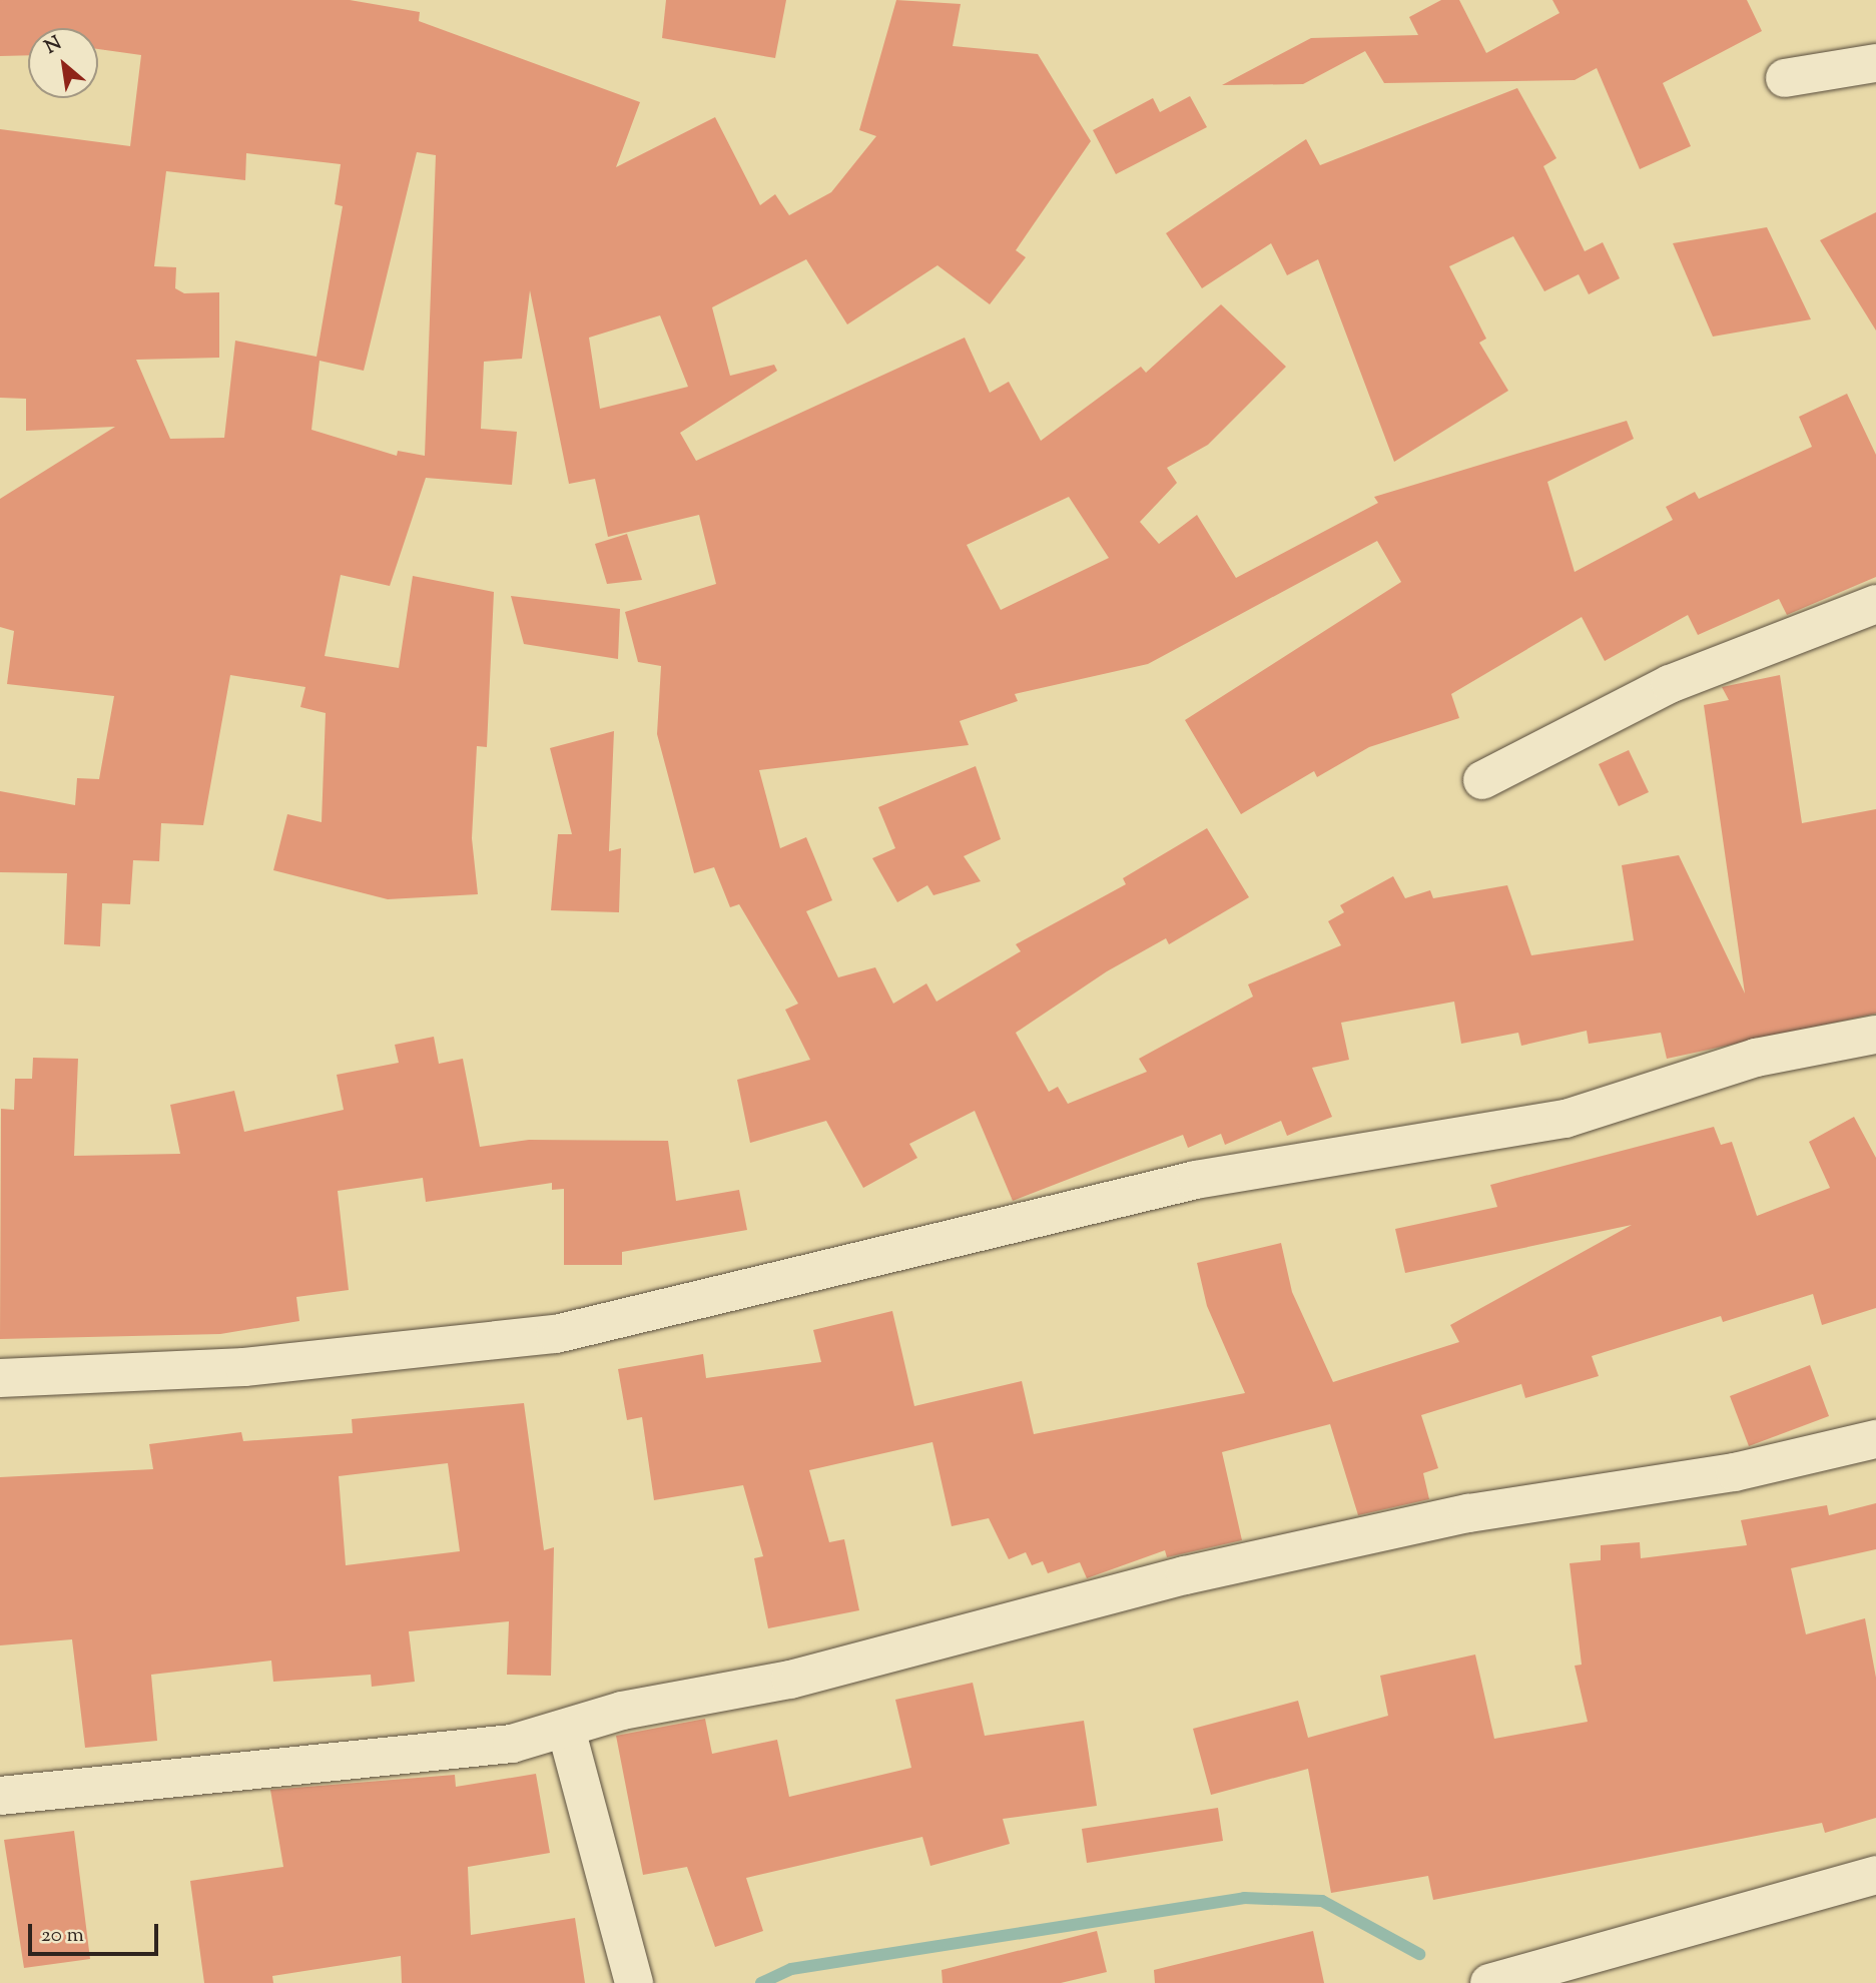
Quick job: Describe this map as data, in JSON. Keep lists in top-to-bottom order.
{
  "scale_bar": "20 m",
  "north": "top left"
}
